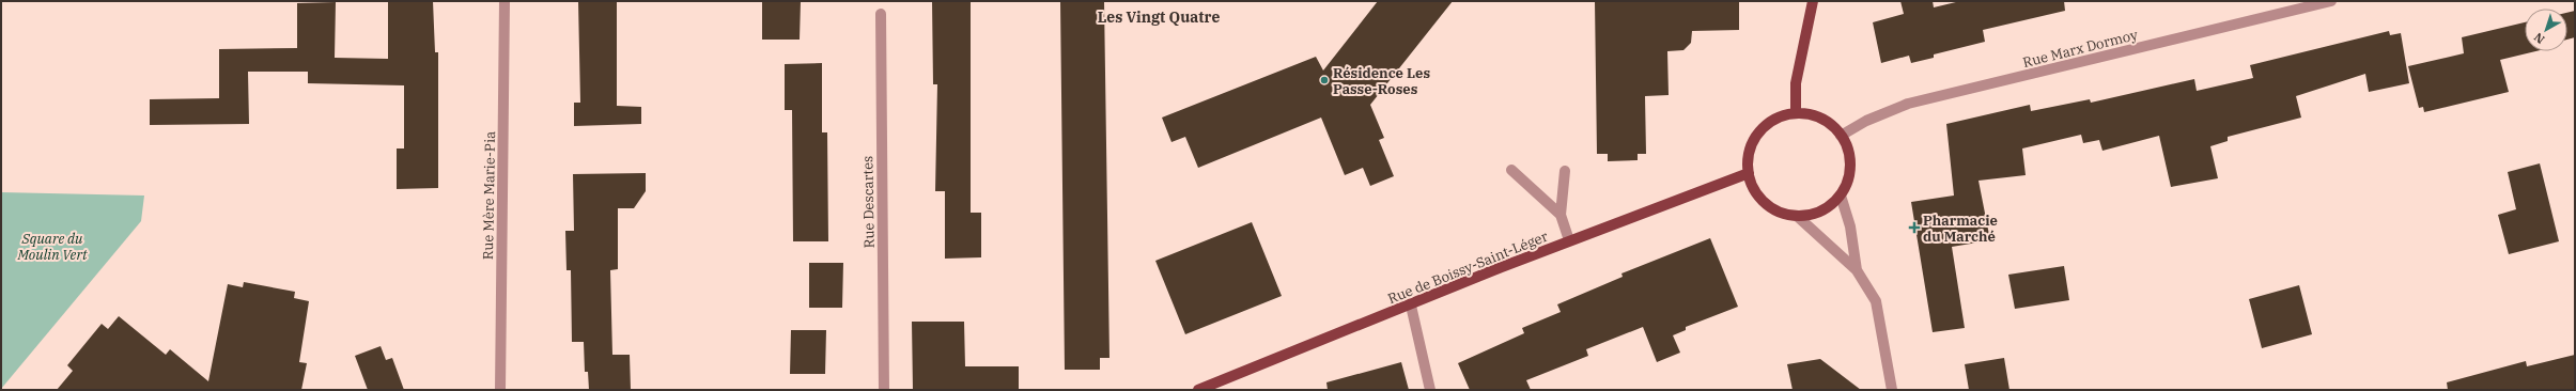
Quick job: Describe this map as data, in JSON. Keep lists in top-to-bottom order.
{
  "streets": {
    "main road": ["Rue de Boissy-Saint-Léger"],
    "street": ["Rue Marx Dormoy", "Rue Mère Marie-Pia", "Rue Descartes"]
  },
  "crossings": [
    ["Rue Marx Dormoy", "Rue de Boissy-Saint-Léger"]
  ],
  "districts": ["Les Vingt Quatre"],
  "parks": ["Square du Moulin Vert"],
  "places": {
    "other": ["Résidence Les Passe-Roses"],
    "health": ["Pharmacie du Marché"]
  },
  "north": "bottom left"
}
